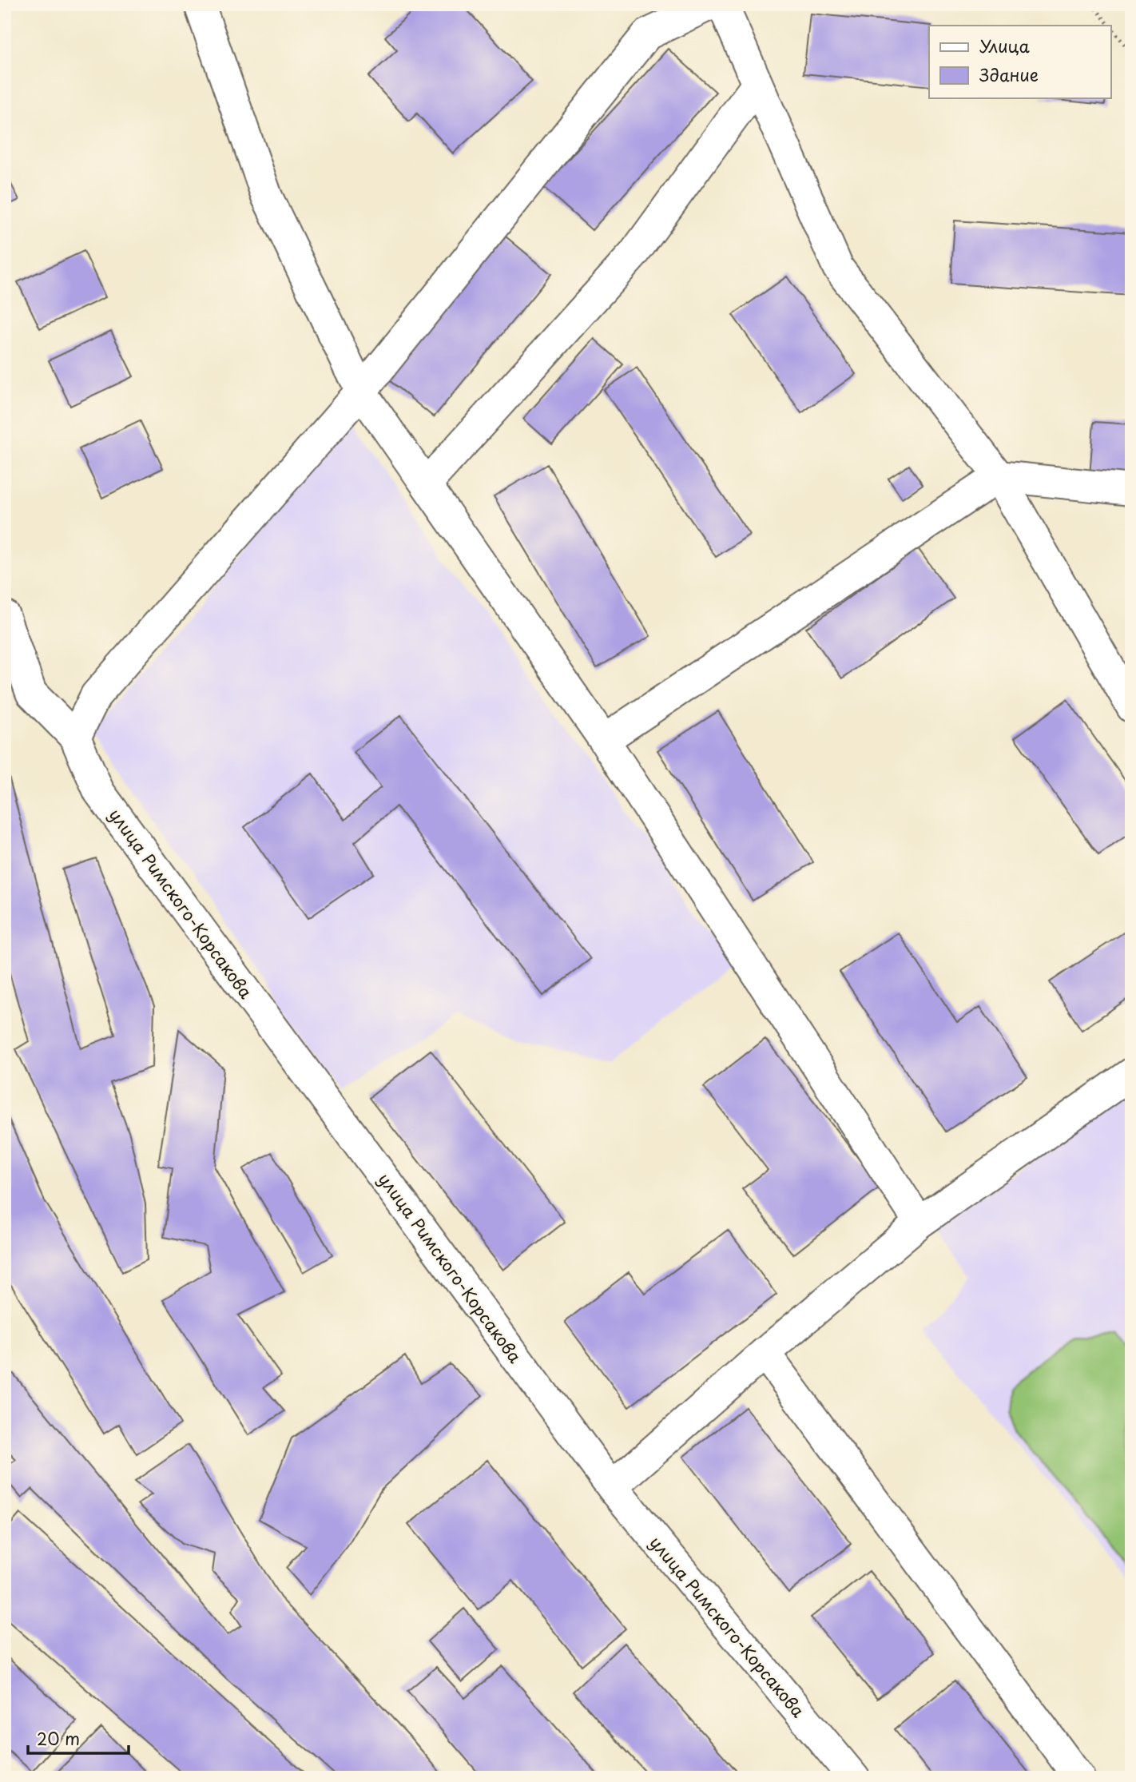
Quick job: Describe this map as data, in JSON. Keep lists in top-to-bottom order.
{
  "streets": {
    "street": ["улица Римского-Корсакова"]
  },
  "legend": ["Улица", "Здание"],
  "scale_bar": "20 m"
}
